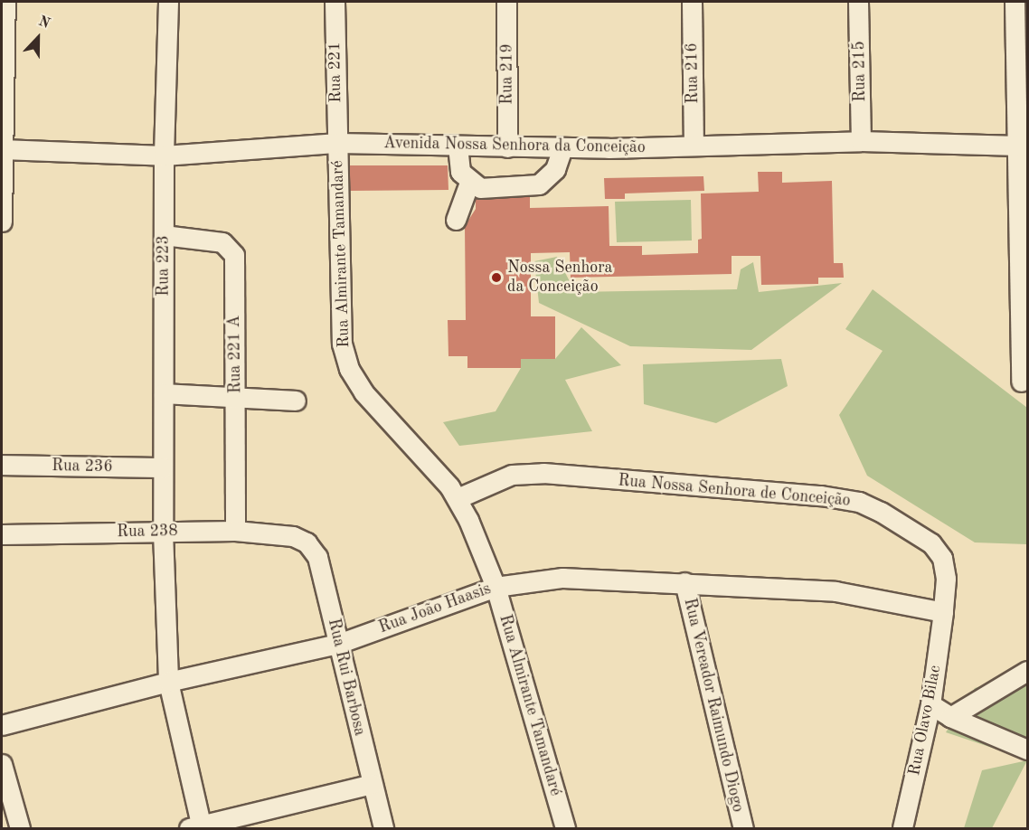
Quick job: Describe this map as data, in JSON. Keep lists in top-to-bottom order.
{
  "streets": {
    "street": [
      "Rua 215",
      "Rua 221",
      "Rua 216",
      "Rua 219",
      "Avenida Nossa Senhora da Conceição",
      "Rua Almirante Tamandaré",
      "Rua 223",
      "Rua 221 A",
      "Rua 236",
      "Rua Nossa Senhora de Conceição",
      "Rua 238",
      "Rua João Haasis",
      "Rua Rui Barbosa",
      "Rua Vereador Raimundo Diogo",
      "Rua Olavo Bilac"
    ]
  },
  "crossings": [
    ["Rua 215", "Avenida Nossa Senhora da Conceição"],
    ["Rua 221", "Avenida Nossa Senhora da Conceição"],
    ["Rua 221", "Rua Almirante Tamandaré"],
    ["Rua 216", "Avenida Nossa Senhora da Conceição"],
    ["Rua 219", "Avenida Nossa Senhora da Conceição"],
    ["Avenida Nossa Senhora da Conceição", "Rua Almirante Tamandaré"],
    ["Avenida Nossa Senhora da Conceição", "Rua 223"],
    ["Rua Almirante Tamandaré", "Rua Nossa Senhora de Conceição"],
    ["Rua Almirante Tamandaré", "Rua João Haasis"],
    ["Rua 223", "Rua 221 A"],
    ["Rua 223", "Rua 236"],
    ["Rua 223", "Rua 238"],
    ["Rua 223", "Rua João Haasis"],
    ["Rua 221 A", "Rua 238"],
    ["Rua Nossa Senhora de Conceição", "Rua João Haasis"],
    ["Rua Nossa Senhora de Conceição", "Rua Olavo Bilac"],
    ["Rua 238", "Rua Rui Barbosa"],
    ["Rua João Haasis", "Rua Rui Barbosa"],
    ["Rua João Haasis", "Rua Vereador Raimundo Diogo"],
    ["Rua João Haasis", "Rua Olavo Bilac"]
  ],
  "places": ["Nossa Senhora da Conceição"],
  "north": "top"
}
